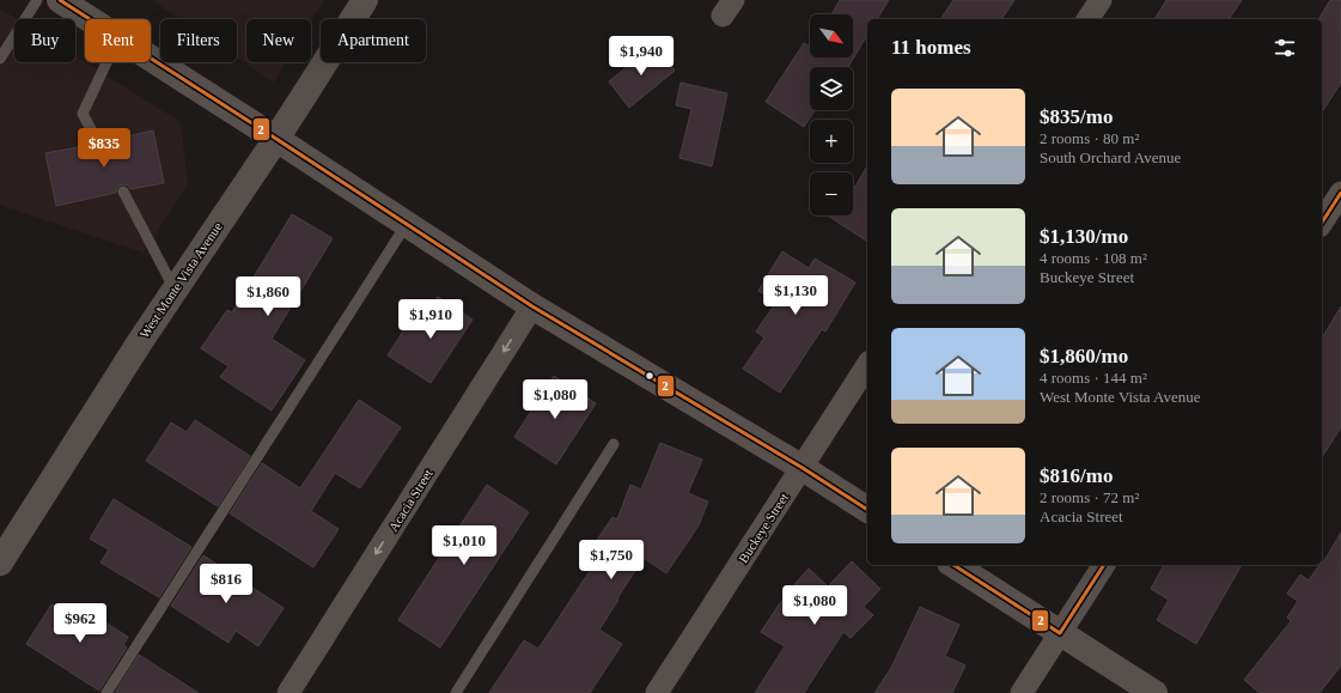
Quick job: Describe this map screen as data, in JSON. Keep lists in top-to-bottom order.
{
  "streets": {
    "street": ["West Monte Vista Avenue", "Acacia Street", "Buckeye Street"]
  },
  "one_way": ["Acacia Street"],
  "lines": ["transit line 2"],
  "north": "bottom right",
  "page": {
    "map_buttons": ["+", "−"],
    "chip": [
      "Buy",
      "Rent",
      "Filters",
      "New",
      "Apartment"
    ],
    "heading": "11 homes",
    "price": [
      "$1,940",
      "$835",
      "$1,130",
      "$1,860",
      "$1,910",
      "$1,080",
      "$1,010",
      "$1,750",
      "$816",
      "$1,080",
      "$962"
    ],
    "list": [
      {
        "name": "$835/mo",
        "note": "2 rooms · 80 m² · South Orchard Avenue"
      },
      {
        "name": "$1,130/mo",
        "note": "4 rooms · 108 m² · Buckeye Street"
      },
      {
        "name": "$1,860/mo",
        "note": "4 rooms · 144 m² · West Monte Vista Avenue"
      },
      {
        "name": "$816/mo",
        "note": "2 rooms · 72 m² · Acacia Street"
      }
    ]
  }
}
